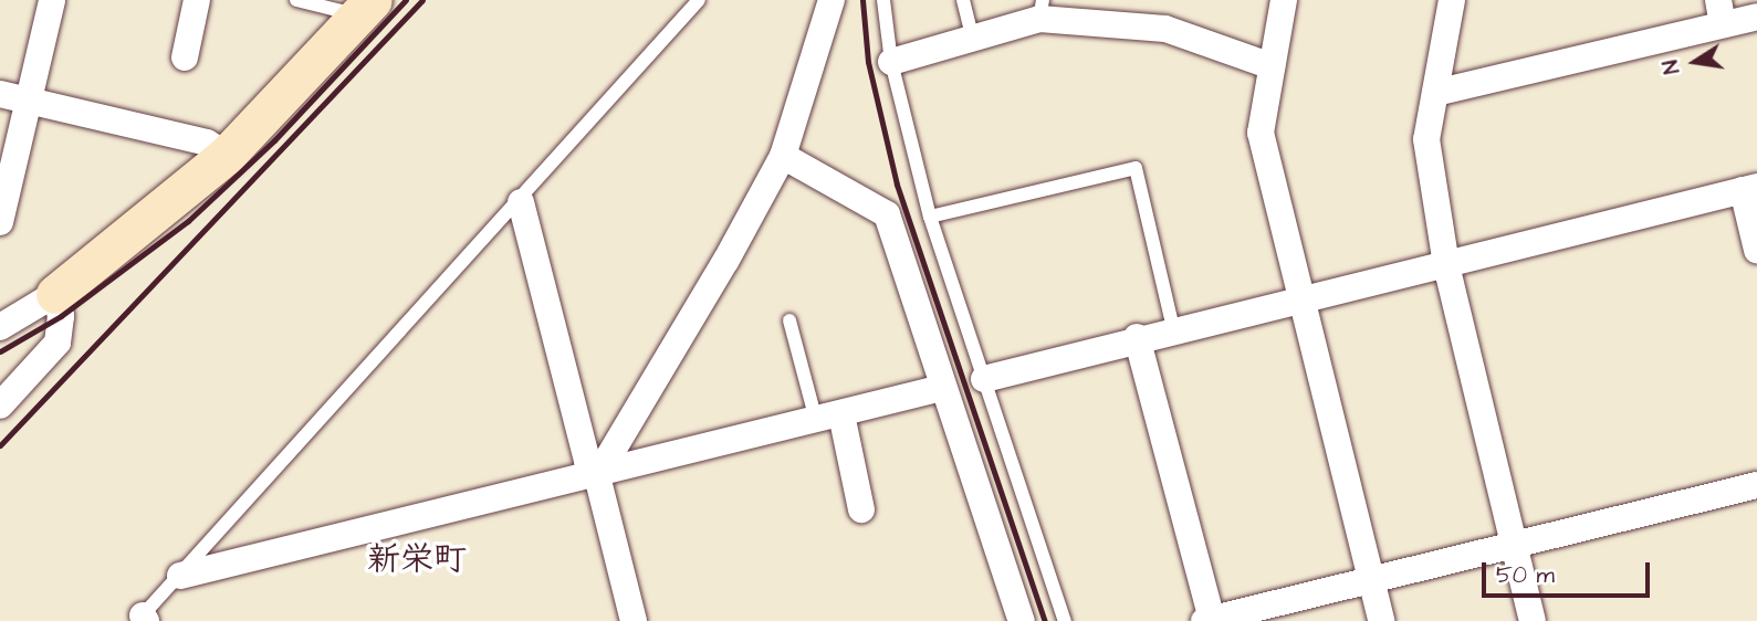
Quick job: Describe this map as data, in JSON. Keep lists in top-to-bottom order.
{
  "districts": ["新栄町"],
  "scale_bar": "50 m",
  "north": "left"
}
